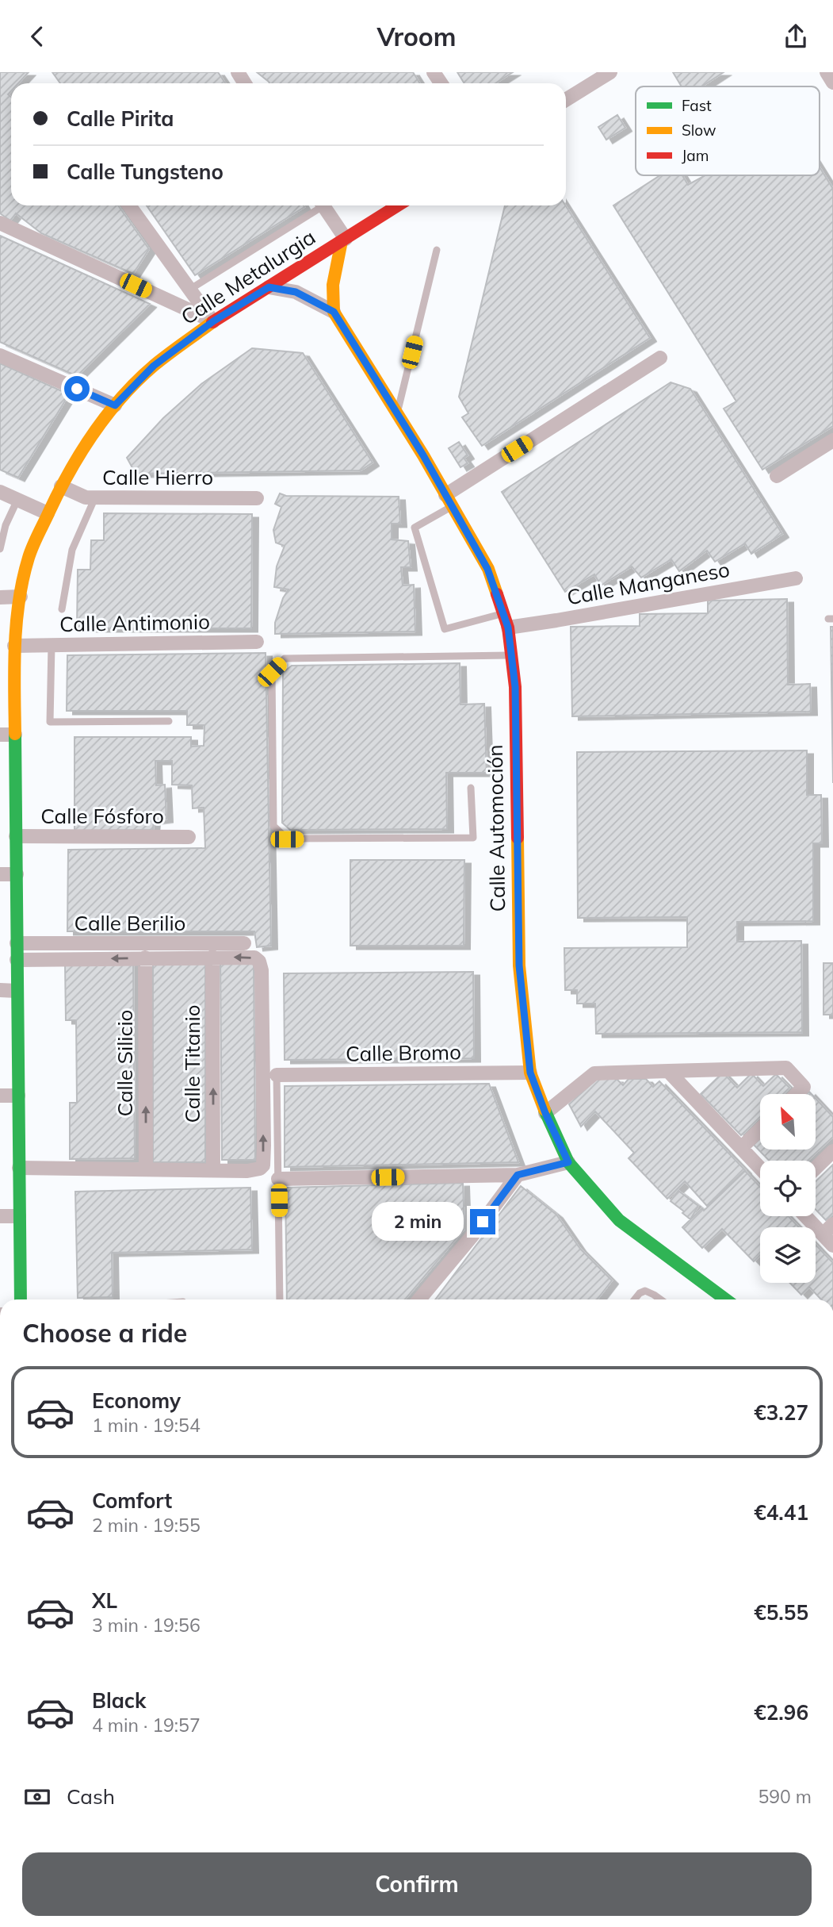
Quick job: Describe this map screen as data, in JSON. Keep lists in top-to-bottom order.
{
  "streets": {
    "street": [
      "Calle Metalurgia",
      "Calle Hierro",
      "Calle Manganeso",
      "Calle Antimonio",
      "Calle Fósforo",
      "Calle Automoción",
      "Calle Berilio",
      "Calle Bromo",
      "Calle Silicio",
      "Calle Titanio"
    ]
  },
  "crossings": [
    ["Calle Metalurgia", "Calle Hierro"],
    ["Calle Metalurgia", "Calle Antimonio"],
    ["Calle Metalurgia", "Calle Fósforo"],
    ["Calle Metalurgia", "Calle Berilio"],
    ["Calle Manganeso", "Calle Automoción"],
    ["Calle Automoción", "Calle Bromo"]
  ],
  "one_way": ["Calle Silicio", "Calle Titanio"],
  "legend": ["Fast", "Slow", "Jam"],
  "north": "top left",
  "page": {
    "header": "Vroom",
    "banner": ["Calle Pirita", "Calle Tungsteno"],
    "bubble": "2 min",
    "heading": "Choose a ride",
    "list": [
      {
        "name": "Economy",
        "note": "1 min · 19:54",
        "value": "€3.27"
      },
      {
        "name": "Comfort",
        "note": "2 min · 19:55",
        "value": "€4.41"
      },
      {
        "name": "XL",
        "note": "3 min · 19:56",
        "value": "€5.55"
      },
      {
        "name": "Black",
        "note": "4 min · 19:57",
        "value": "€2.96"
      }
    ],
    "pay": ["Cash", "590 m"],
    "buttons": "Confirm"
  }
}
